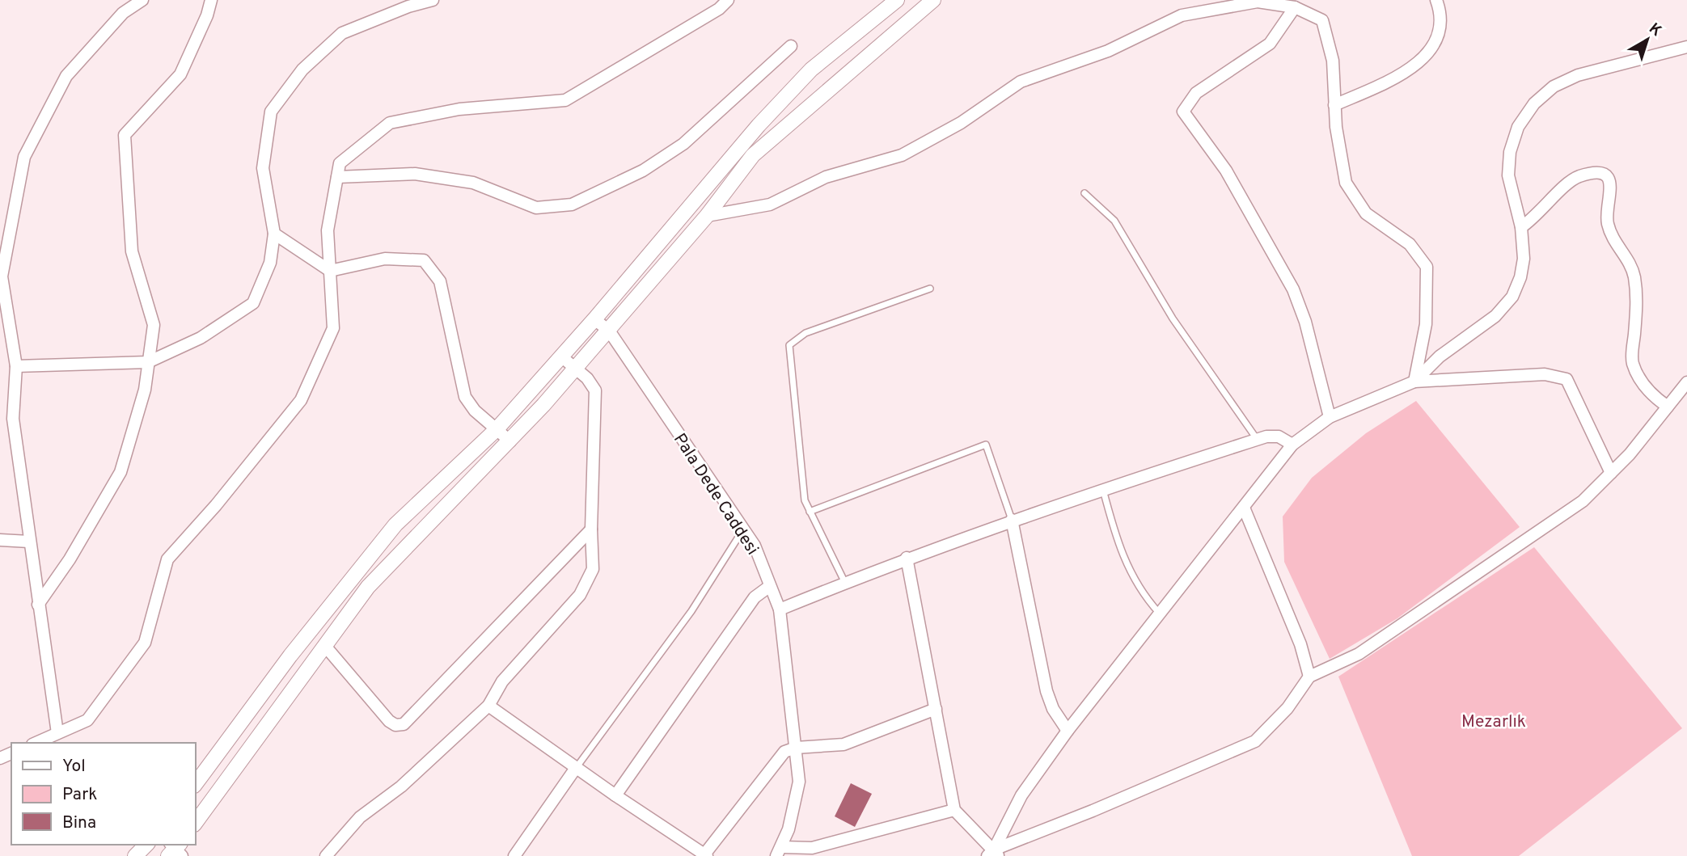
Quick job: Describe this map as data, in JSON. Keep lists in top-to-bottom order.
{
  "streets": {
    "street": ["Pala Dede Caddesi"]
  },
  "parks": ["Mezarlık"],
  "legend": ["Yol", "Park", "Bina"],
  "north": "top right"
}
